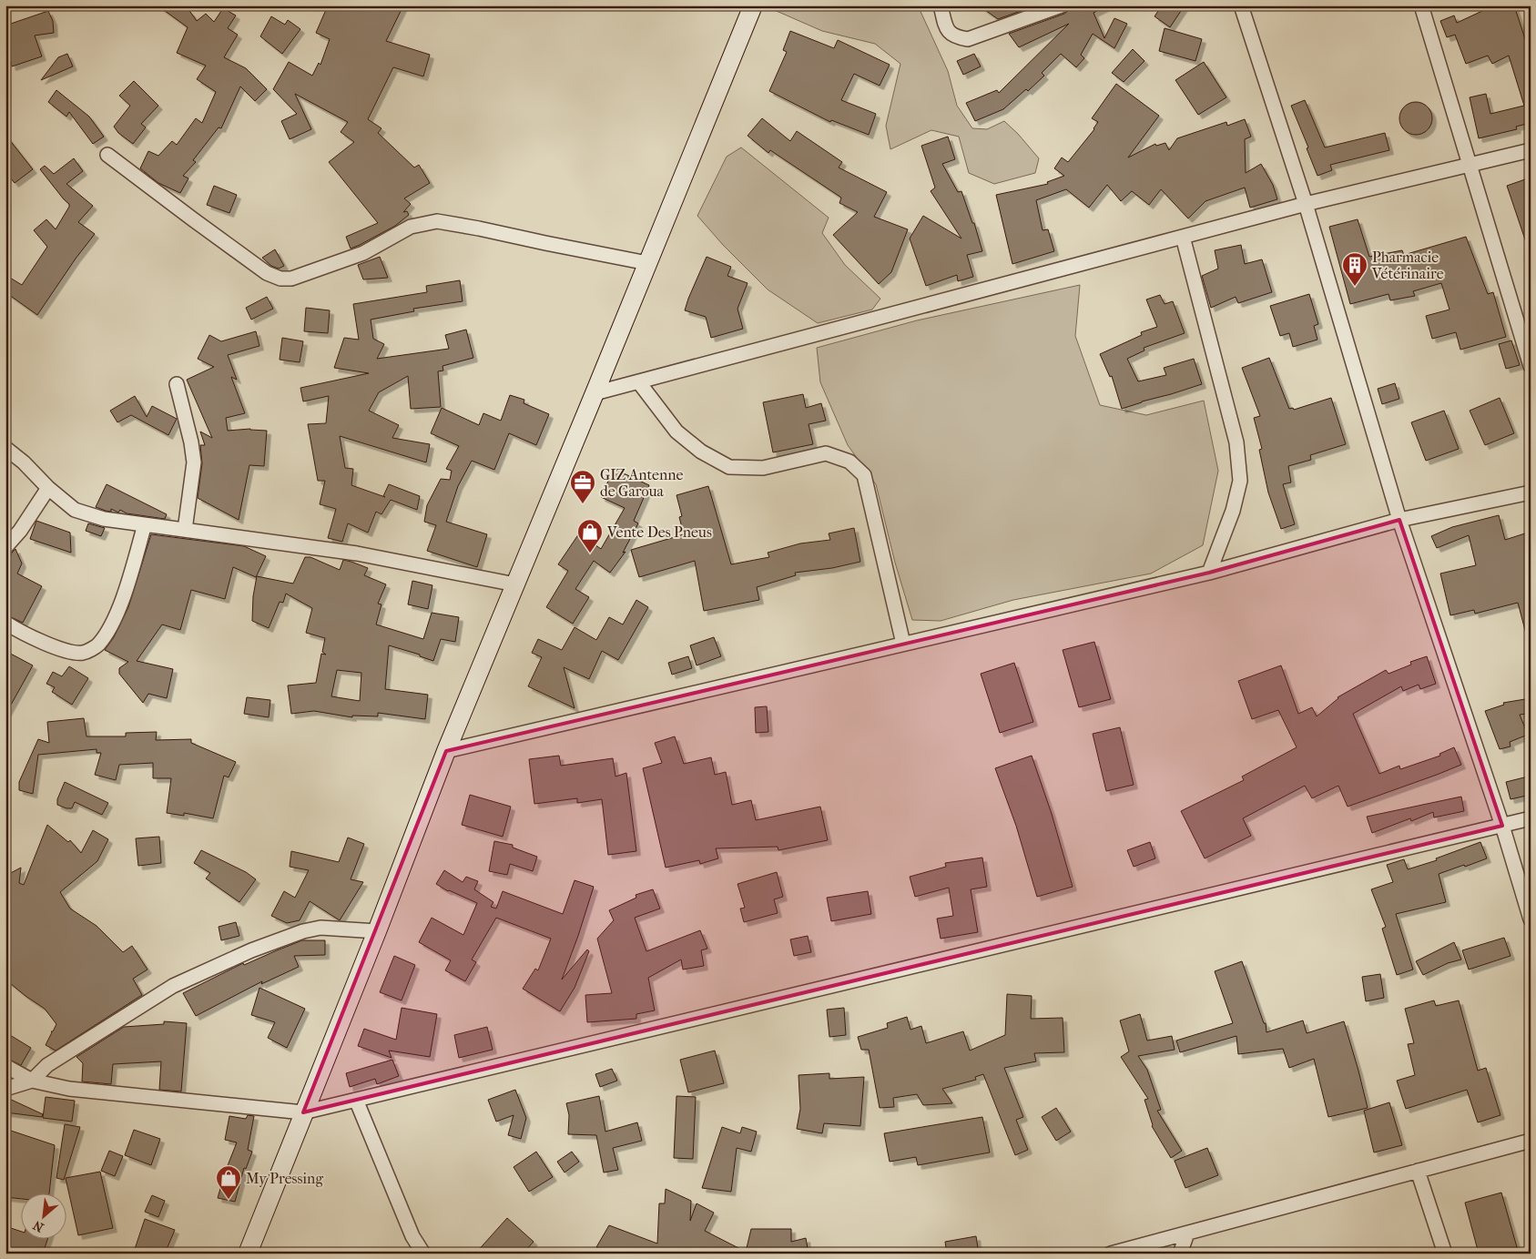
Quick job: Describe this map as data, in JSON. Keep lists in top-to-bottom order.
{
  "places": {
    "building": ["Pharmacie Vétérinaire"],
    "office": ["GIZ Antenne de Garoua"],
    "shop": ["Vente Des Pneus", "My Pressing"]
  },
  "north": "bottom left"
}
